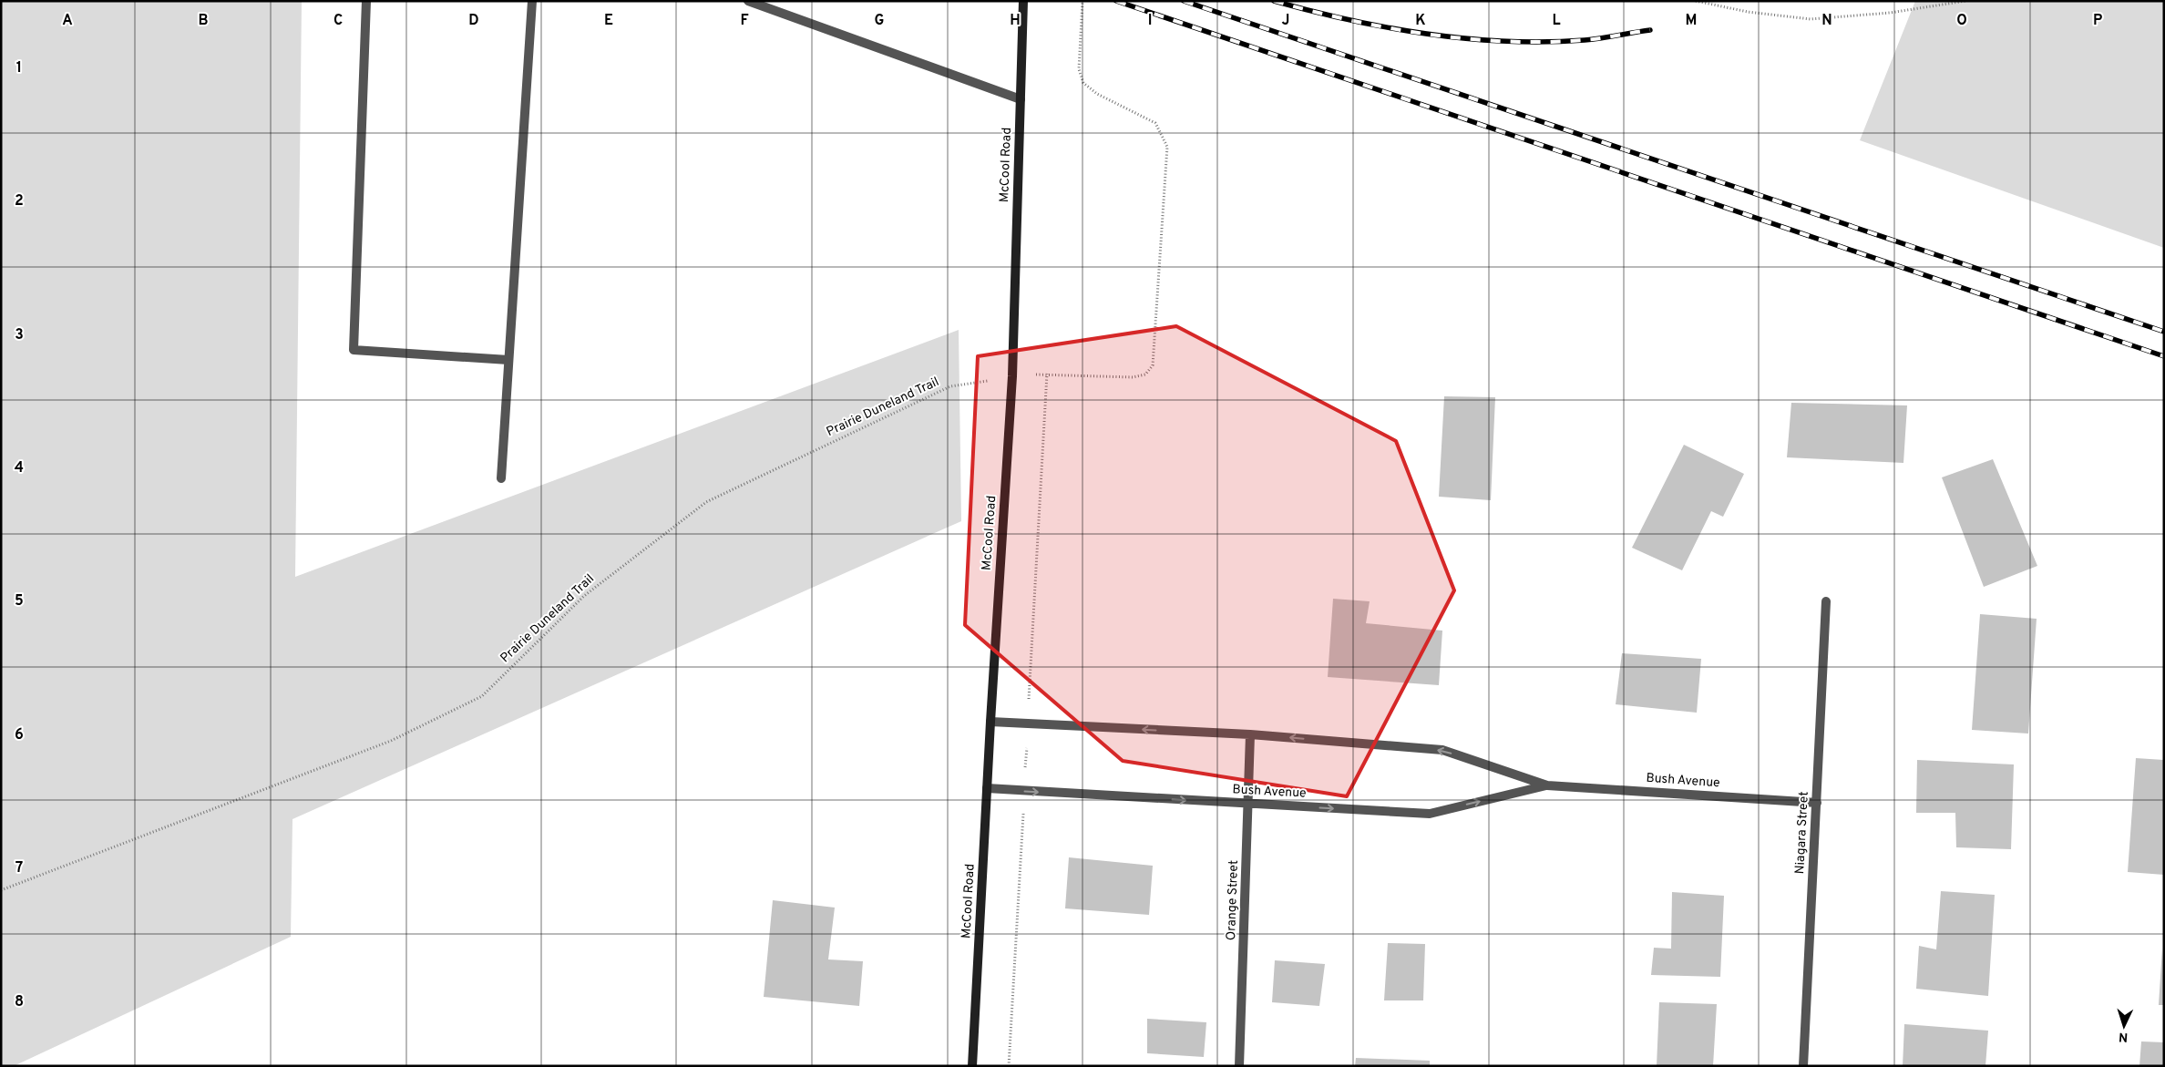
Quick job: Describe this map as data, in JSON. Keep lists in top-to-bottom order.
{
  "streets": {
    "street": [
      "McCool Road",
      "Bush Avenue",
      "Niagara Street",
      "Orange Street"
    ],
    "path": ["Prairie Duneland Trail"]
  },
  "crossings": [
    ["McCool Road", "Prairie Duneland Trail"],
    ["McCool Road", "Bush Avenue"],
    ["Bush Avenue", "Niagara Street"],
    ["Bush Avenue", "Orange Street"]
  ],
  "north": "bottom",
  "grid": {
    "columns": [
      "A",
      "B",
      "C",
      "D",
      "E",
      "F",
      "G",
      "H",
      "I",
      "J",
      "K",
      "L",
      "M",
      "N",
      "O",
      "P"
    ],
    "rows": [
      "1",
      "2",
      "3",
      "4",
      "5",
      "6",
      "7",
      "8"
    ]
  }
}
